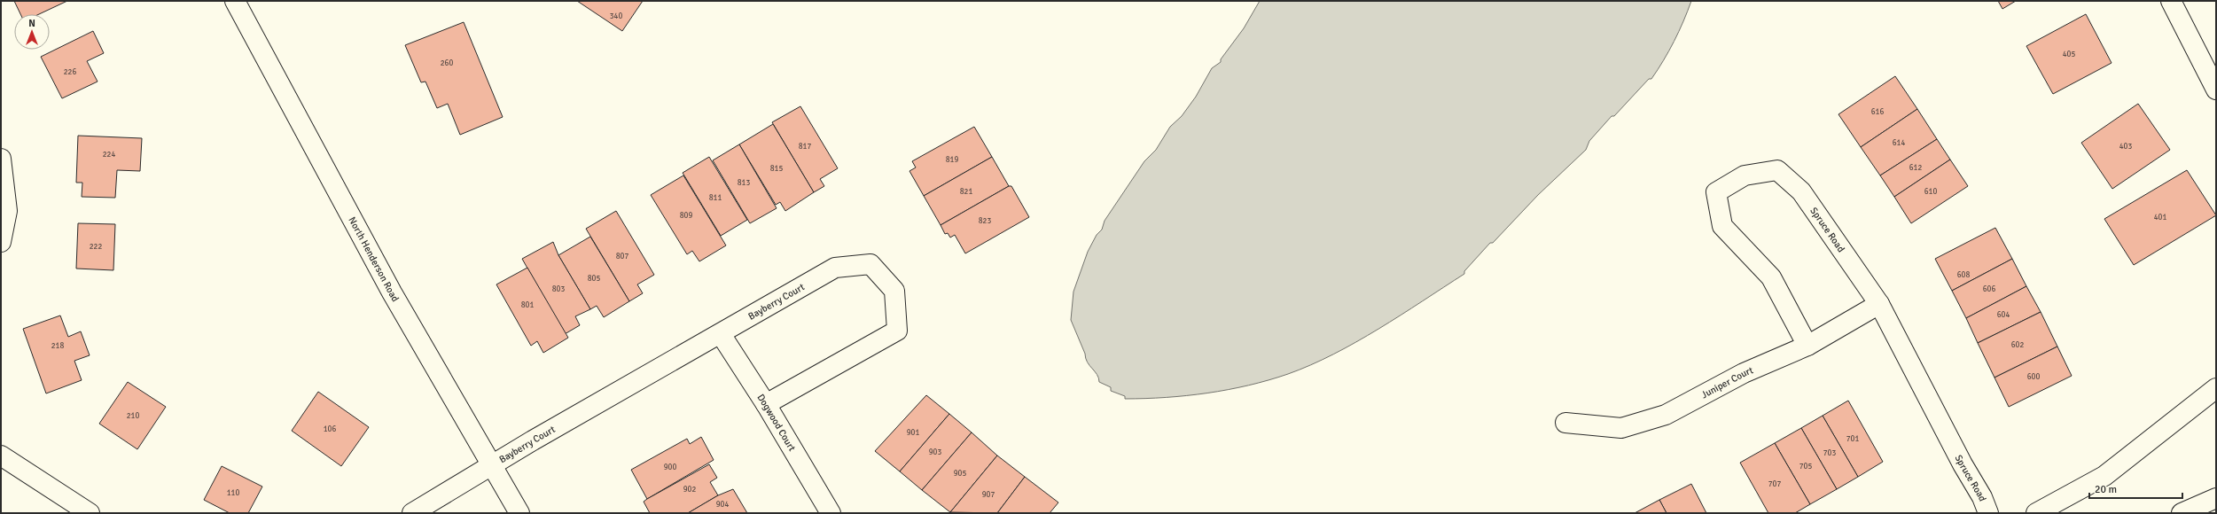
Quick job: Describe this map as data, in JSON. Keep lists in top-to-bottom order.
{
  "streets": {
    "street": [
      "Spruce Road",
      "North Henderson Road",
      "Bayberry Court",
      "Juniper Court",
      "Dogwood Court"
    ]
  },
  "crossings": [
    ["Spruce Road", "Juniper Court"],
    ["North Henderson Road", "Bayberry Court"],
    ["Bayberry Court", "Dogwood Court"]
  ],
  "house_numbers": [
    "340",
    "405",
    "260",
    "226",
    "616",
    "614",
    "817",
    "403",
    "224",
    "819",
    "612",
    "815",
    "813",
    "821",
    "610",
    "811",
    "809",
    "401",
    "823",
    "222",
    "807",
    "608",
    "805",
    "803",
    "606",
    "801",
    "604",
    "602",
    "218",
    "600",
    "210",
    "106",
    "901",
    "701",
    "903",
    "703",
    "705",
    "900",
    "905",
    "707",
    "902",
    "110",
    "907",
    "904"
  ],
  "scale_bar": "20 m",
  "north": "top"
}
